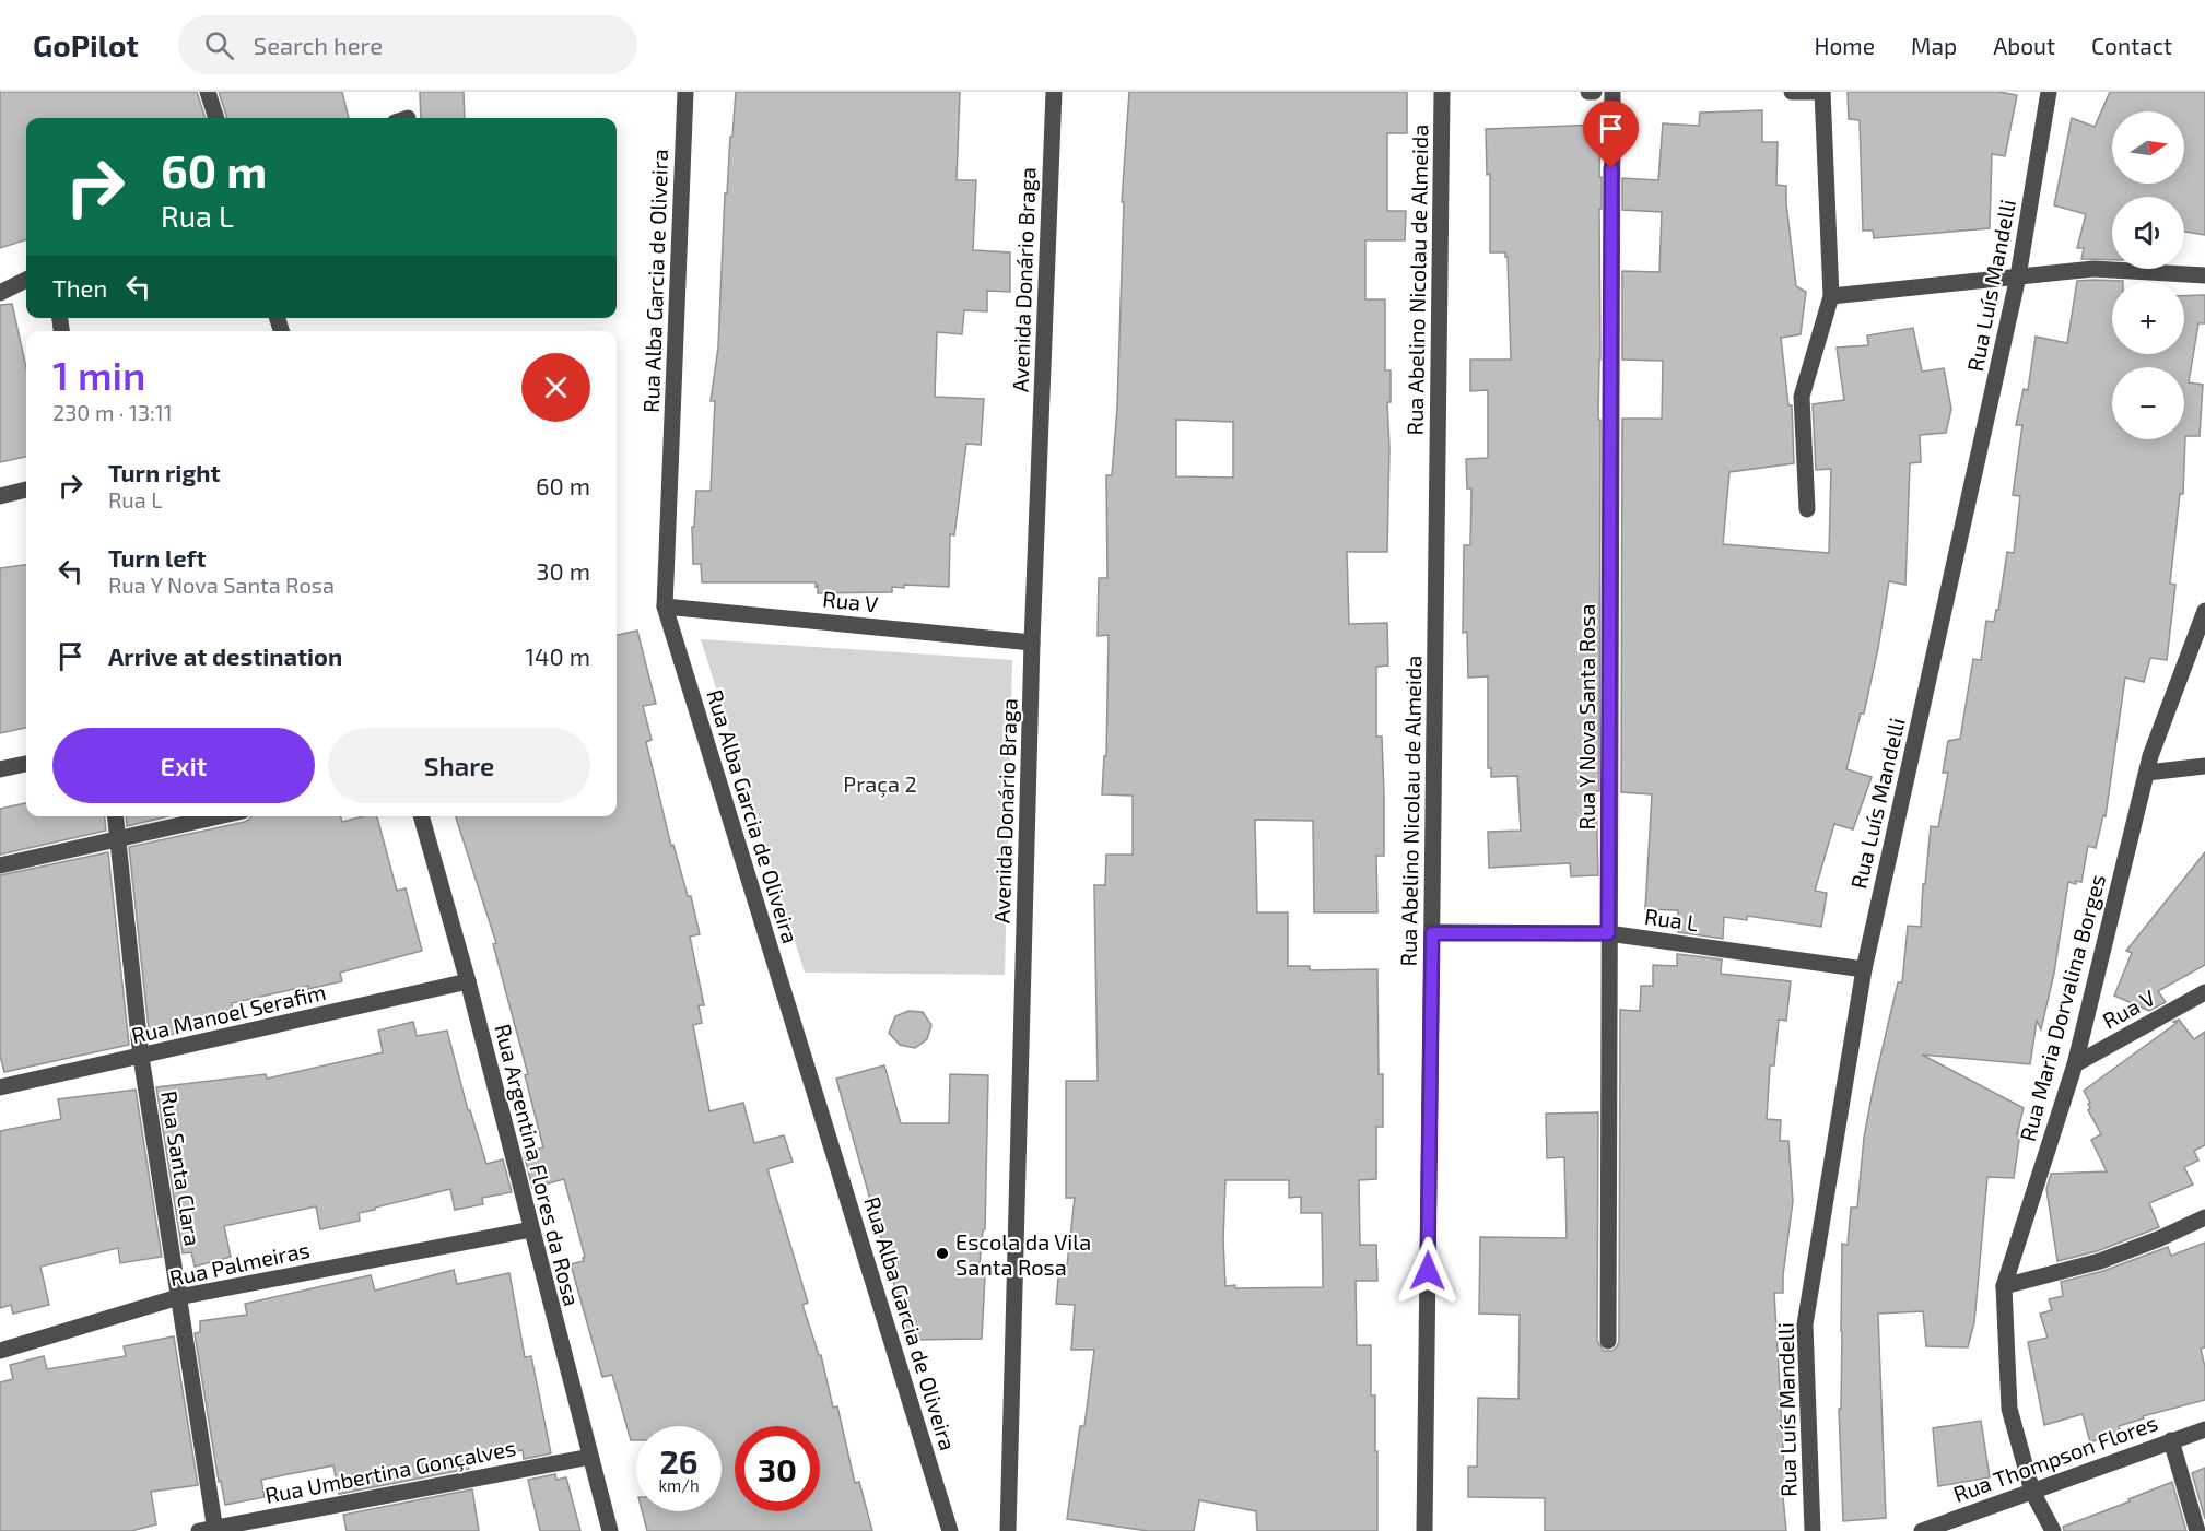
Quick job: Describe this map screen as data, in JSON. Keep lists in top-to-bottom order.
{
  "streets": {
    "street": [
      "Avenida Donário Braga",
      "Rua Abelino Nicolau de Almeida",
      "Rua Alba Garcia de Oliveira",
      "Rua Luís Mandelli",
      "Rua V",
      "Rua Y Nova Santa Rosa",
      "Rua L",
      "Rua Maria Dorvalina Borges",
      "Rua Manoel Serafim",
      "Rua Argentina Flores da Rosa",
      "Rua Santa Clara",
      "Rua Palmeiras",
      "Rua Thompson Flores",
      "Rua Umbertina Gonçalves"
    ]
  },
  "crossings": [
    ["Avenida Donário Braga", "Rua V"],
    ["Rua Abelino Nicolau de Almeida", "Rua L"],
    ["Rua Alba Garcia de Oliveira", "Rua V"],
    ["Rua Luís Mandelli", "Rua L"],
    ["Rua V", "Rua Maria Dorvalina Borges"],
    ["Rua Y Nova Santa Rosa", "Rua L"],
    ["Rua Maria Dorvalina Borges", "Rua Thompson Flores"],
    ["Rua Manoel Serafim", "Rua Argentina Flores da Rosa"],
    ["Rua Manoel Serafim", "Rua Santa Clara"],
    ["Rua Argentina Flores da Rosa", "Rua Palmeiras"],
    ["Rua Argentina Flores da Rosa", "Rua Umbertina Gonçalves"],
    ["Rua Santa Clara", "Rua Palmeiras"],
    ["Rua Santa Clara", "Rua Umbertina Gonçalves"]
  ],
  "parks": ["Praça 2"],
  "places": ["Escola da Vila Santa Rosa"],
  "north": "right",
  "page": {
    "header": "GoPilot",
    "search": "Search here",
    "nav": [
      "Home",
      "Map",
      "About",
      "Contact"
    ],
    "map_buttons": ["+", "−"],
    "turn": ["60 m", "Rua L"],
    "then": "Then",
    "heading": ["1 min", "230 m · 13:11"],
    "list": [
      {
        "name": "Turn right",
        "note": "Rua L",
        "value": "60 m"
      },
      {
        "name": "Turn left",
        "note": "Rua Y Nova Santa Rosa",
        "value": "30 m"
      },
      {
        "name": "Arrive at destination",
        "value": "140 m"
      }
    ],
    "buttons": ["Exit", "Share"],
    "speed": "26 km/h",
    "limit": "30"
  }
}
